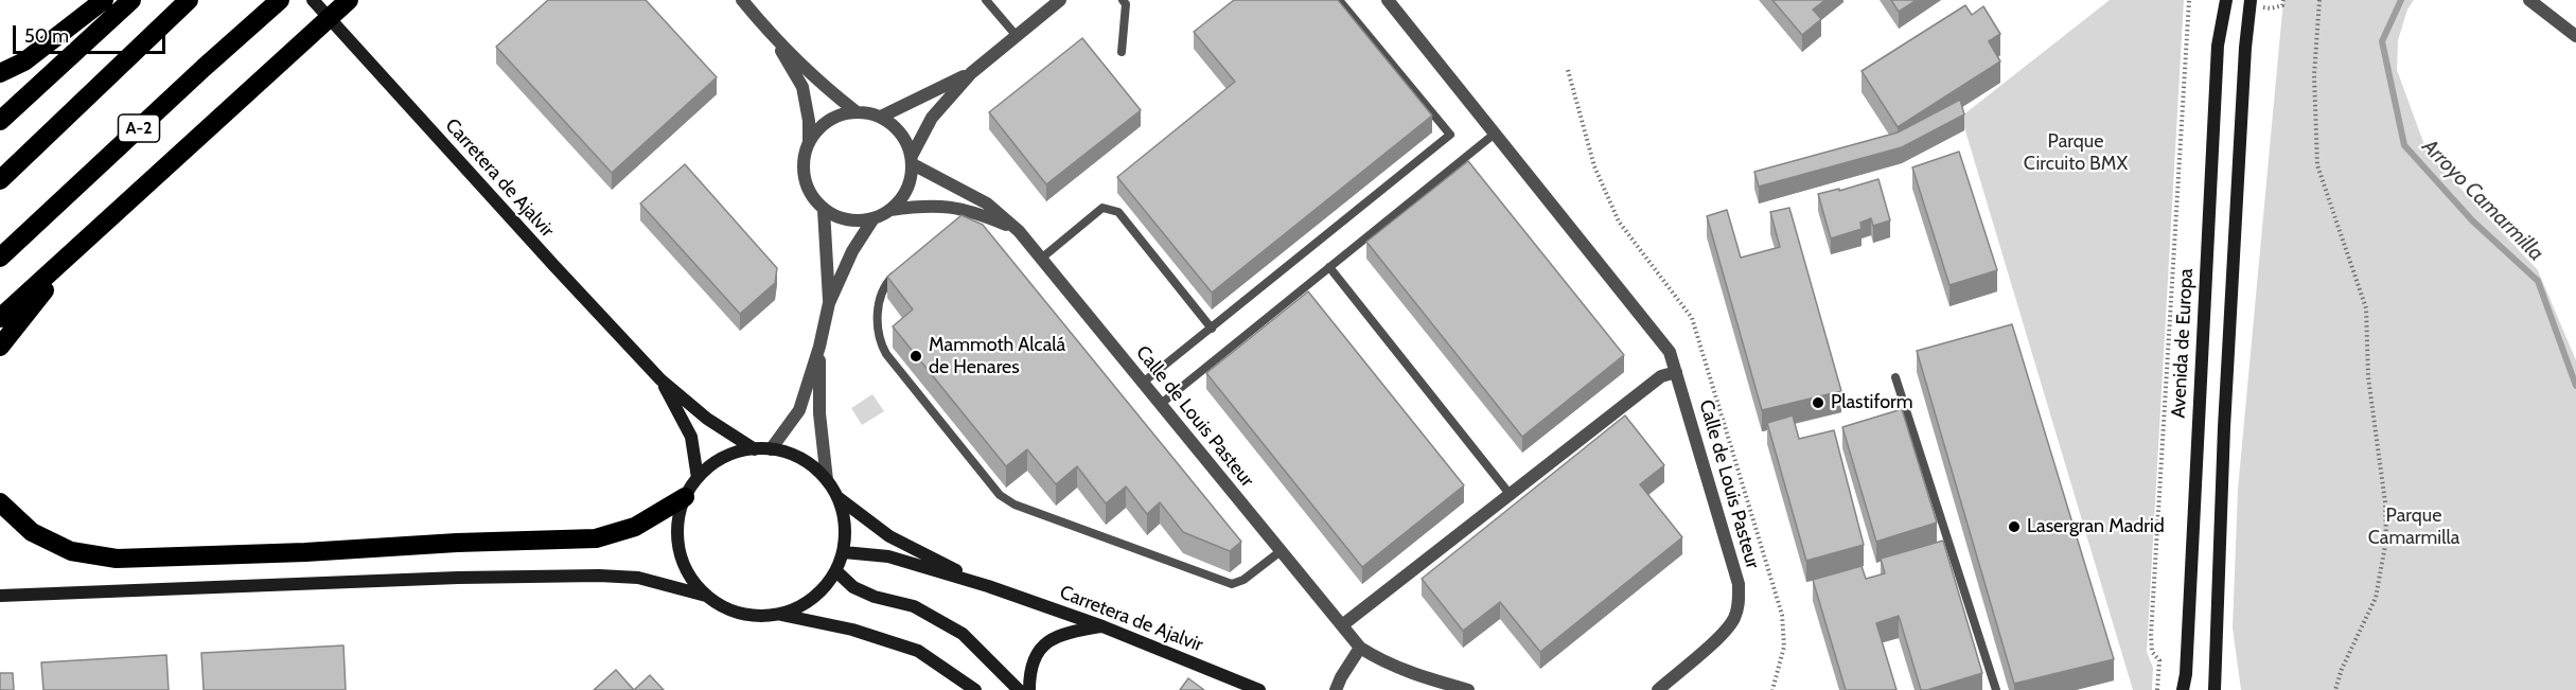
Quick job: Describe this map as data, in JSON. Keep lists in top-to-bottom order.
{
  "streets": {
    "highway": ["A-2"],
    "street": ["Carretera de Ajalvir", "Avenida de Europa", "Calle de Louis Pasteur"]
  },
  "water": ["Arroyo Camarmilla"],
  "parks": ["Parque Circuito BMX", "Parque Camarmilla"],
  "places": ["Mammoth Alcalá de Henares", "Plastiform", "Lasergran Madrid"],
  "scale_bar": "50 m"
}
